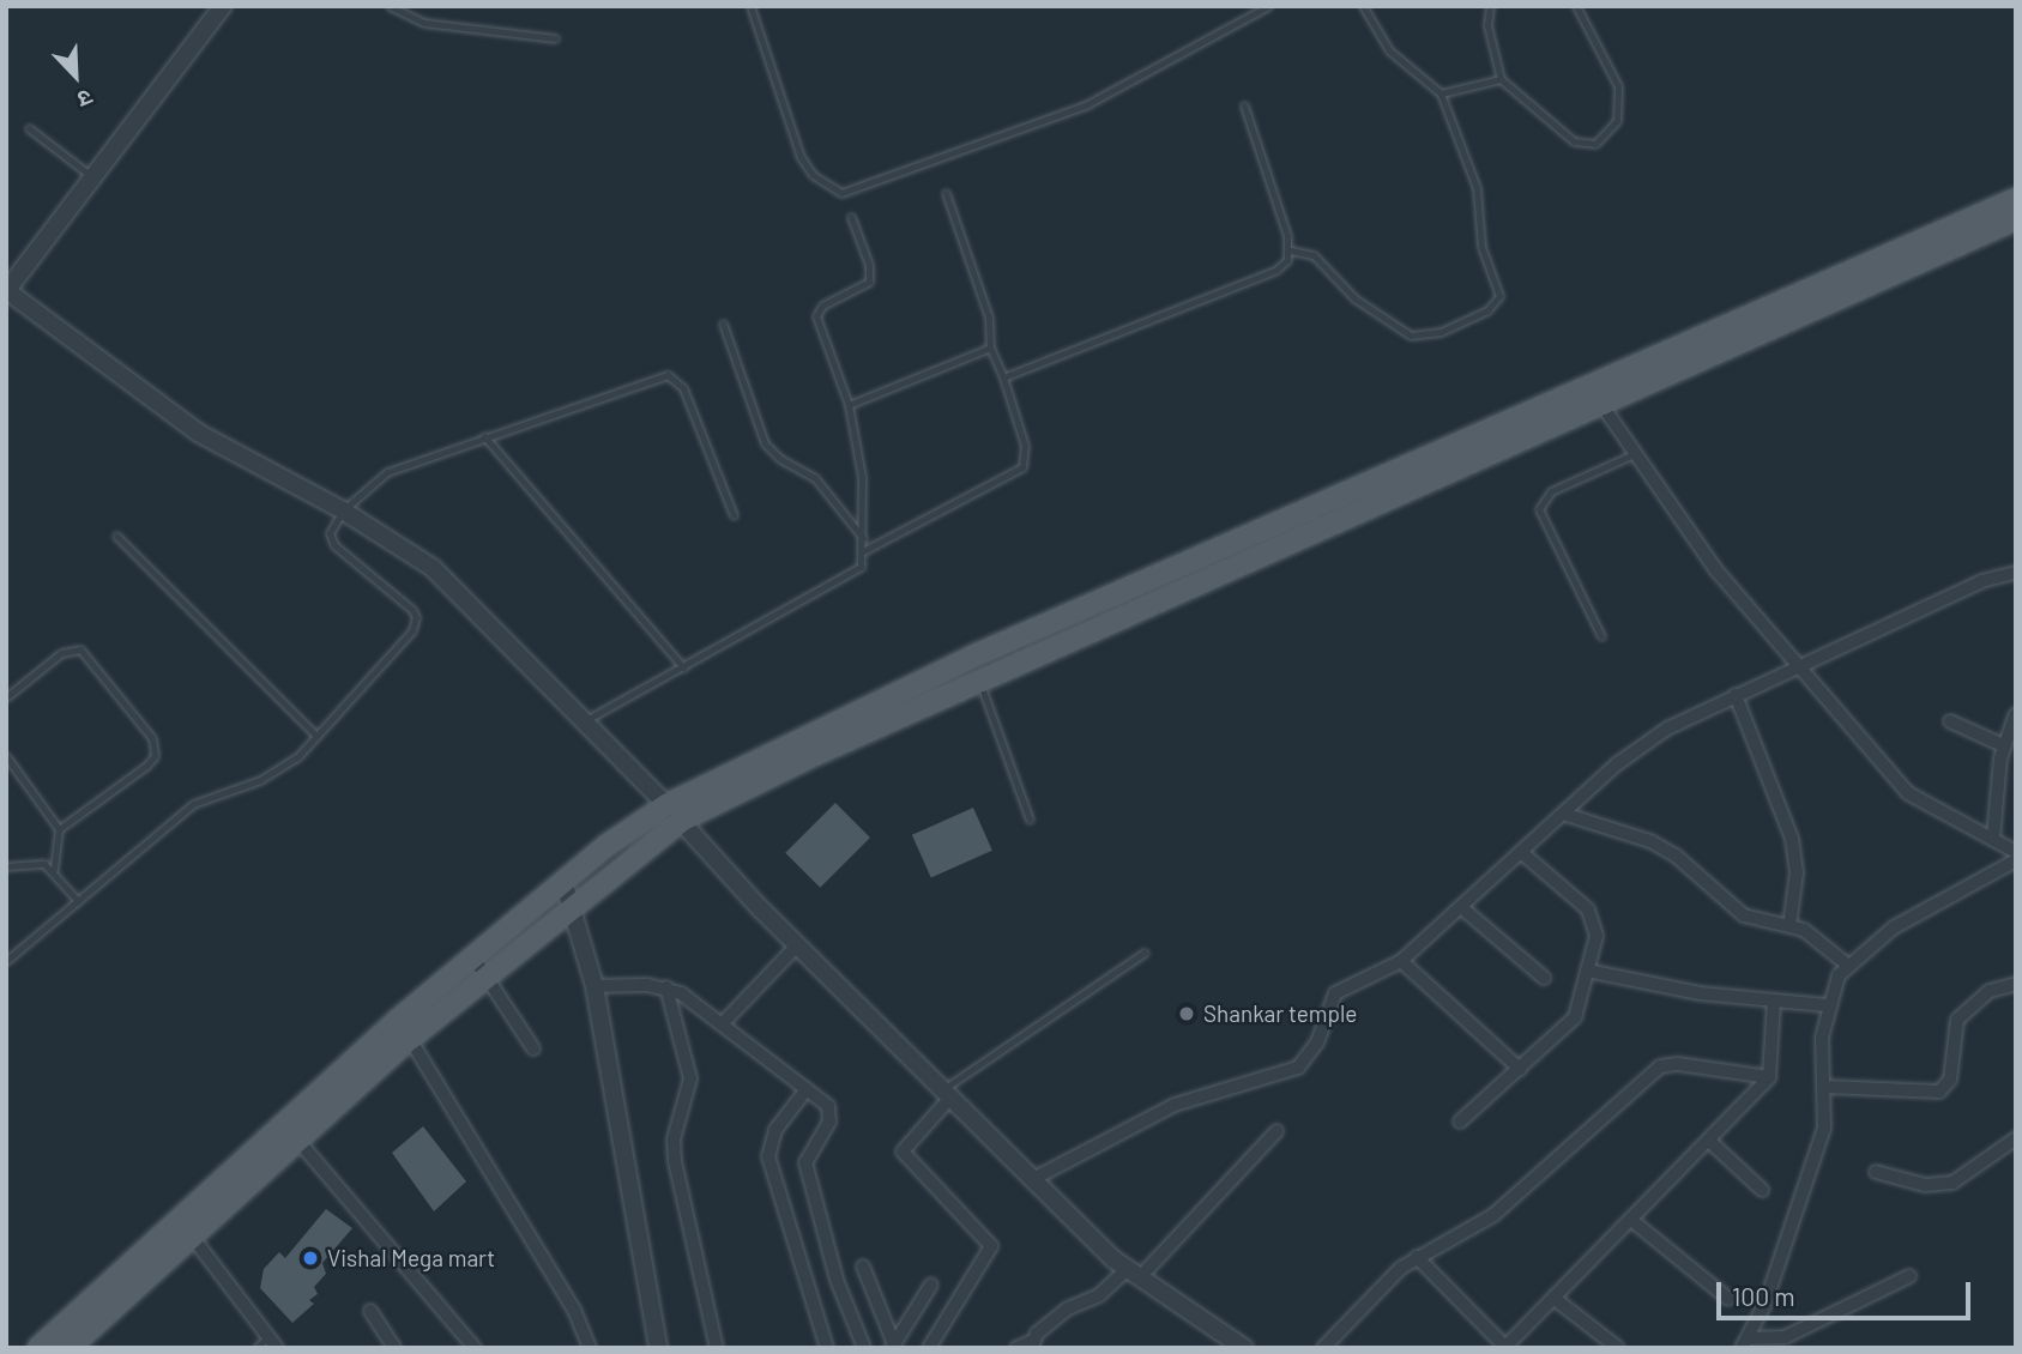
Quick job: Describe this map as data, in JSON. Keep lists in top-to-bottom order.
{
  "places": ["Shankar temple", "Vishal Mega mart"],
  "scale_bar": "100 m",
  "north": "bottom right"
}
